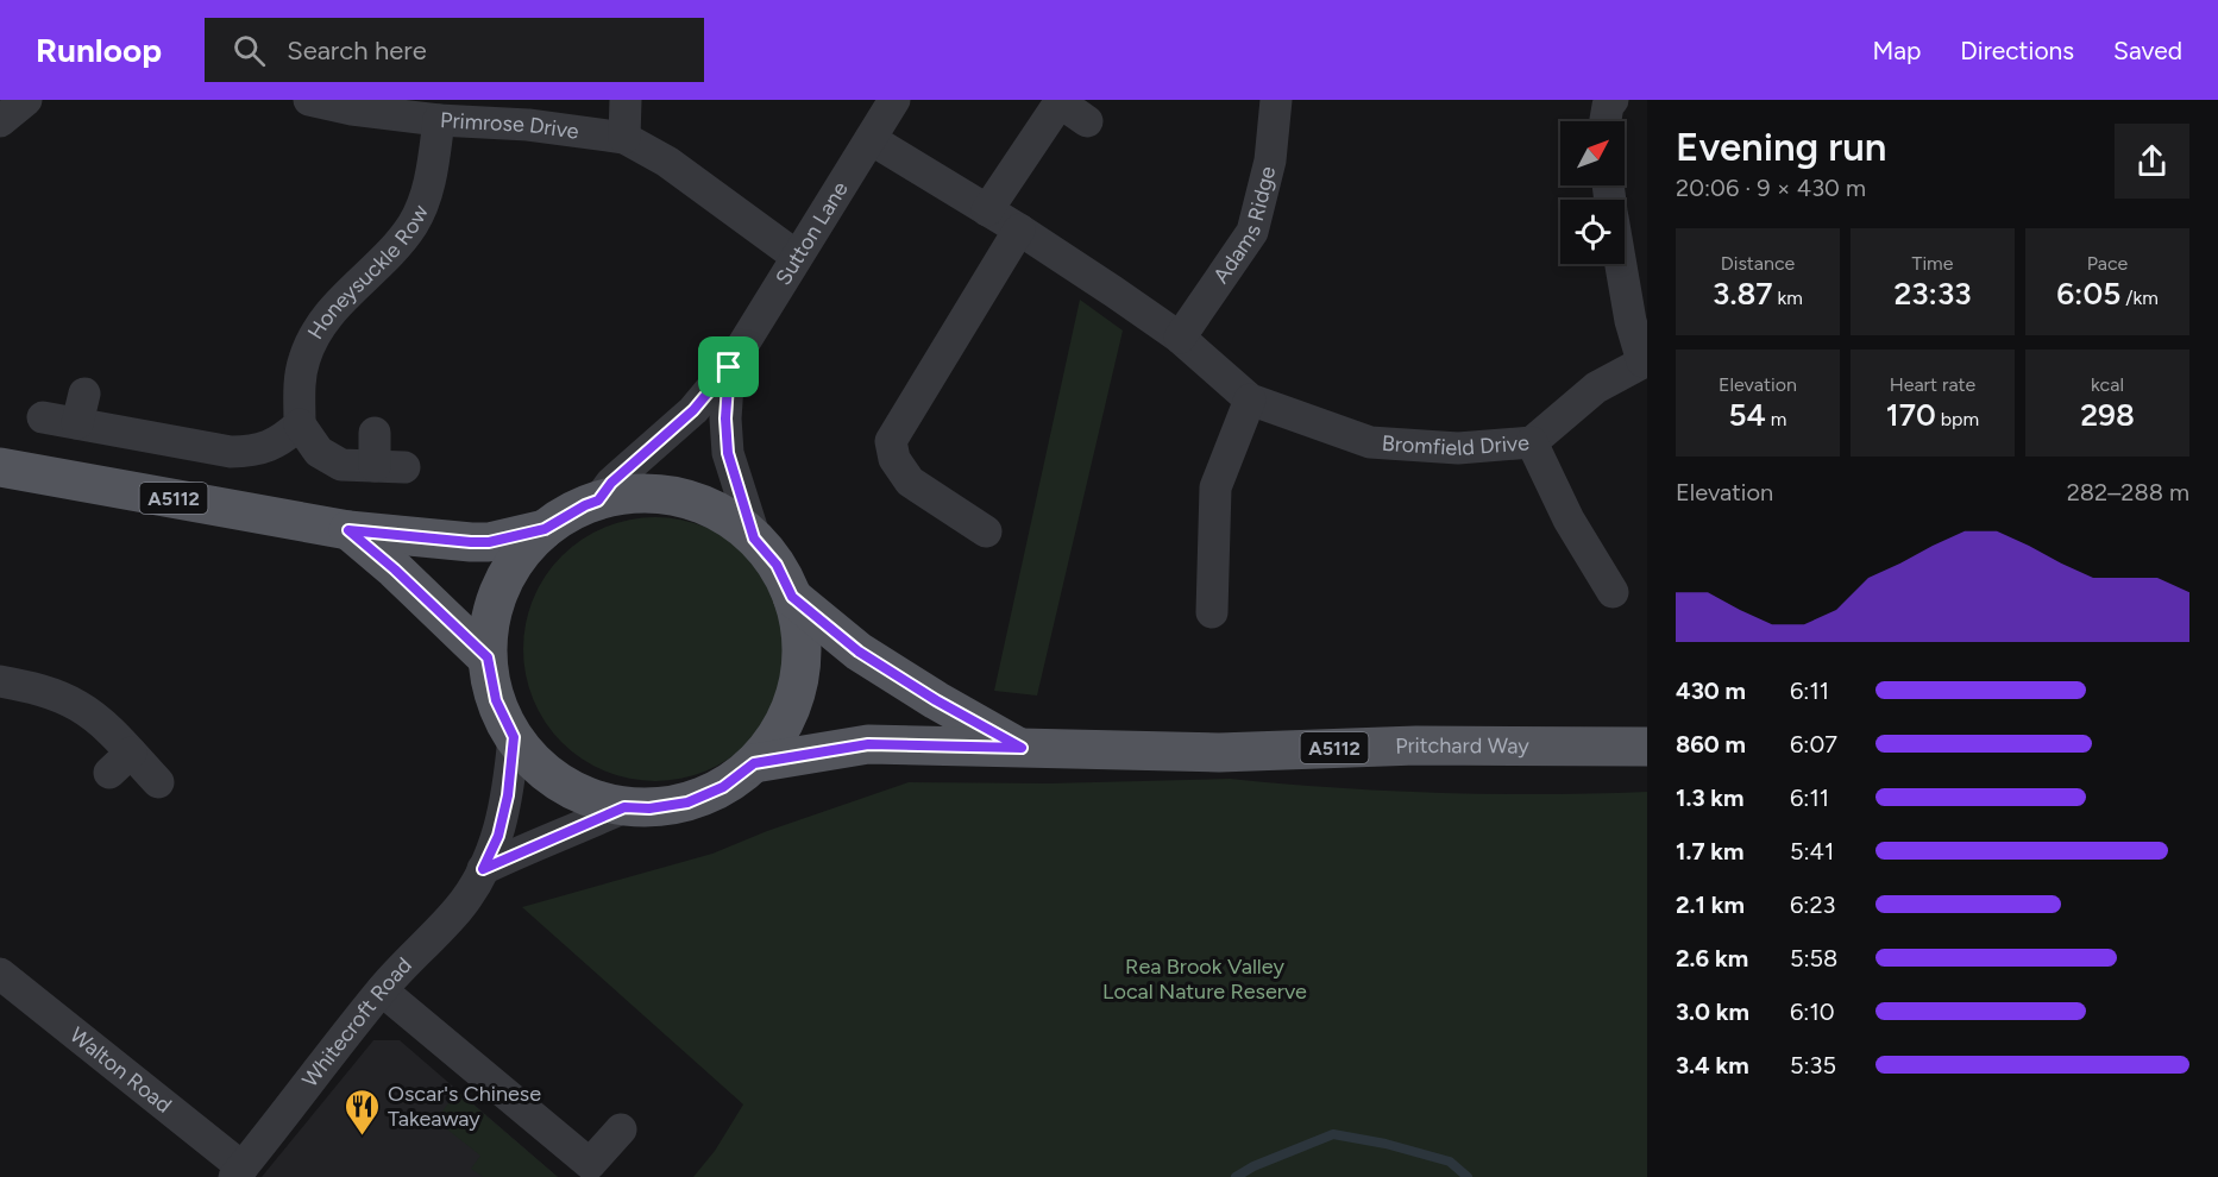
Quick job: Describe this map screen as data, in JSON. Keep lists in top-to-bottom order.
{
  "streets": {
    "main road": ["A5112", "Pritchard Way"],
    "street": [
      "Primrose Drive",
      "Adams Ridge",
      "Sutton Lane",
      "Honeysuckle Row",
      "Bromfield Drive",
      "Whitecroft Road",
      "Walton Road"
    ]
  },
  "crossings": [
    ["Primrose Drive", "Sutton Lane"],
    ["Primrose Drive", "Honeysuckle Row"],
    ["Whitecroft Road", "Walton Road"]
  ],
  "parks": ["Rea Brook Valley Local Nature Reserve"],
  "places": {
    "restaurant": ["Oscar's Chinese Takeaway"]
  },
  "north": "top right",
  "page": {
    "header": "Runloop",
    "search": "Search here",
    "nav": ["Map", "Directions", "Saved"],
    "heading": ["Evening run", "20:06 · 9 × 430 m"],
    "stats": [
      ["Distance", "3.87 km"],
      ["Time", "23:33"],
      ["Pace", "6:05 /km"],
      ["Elevation", "54 m"],
      ["Heart rate", "170 bpm"],
      ["kcal", "298"]
    ],
    "chart": ["Elevation", "282–288 m"],
    "list": [
      {
        "name": "430 m",
        "note": "6:11"
      },
      {
        "name": "860 m",
        "note": "6:07"
      },
      {
        "name": "1.3 km",
        "note": "6:11"
      },
      {
        "name": "1.7 km",
        "note": "5:41"
      },
      {
        "name": "2.1 km",
        "note": "6:23"
      },
      {
        "name": "2.6 km",
        "note": "5:58"
      },
      {
        "name": "3.0 km",
        "note": "6:10"
      },
      {
        "name": "3.4 km",
        "note": "5:35"
      }
    ]
  }
}
